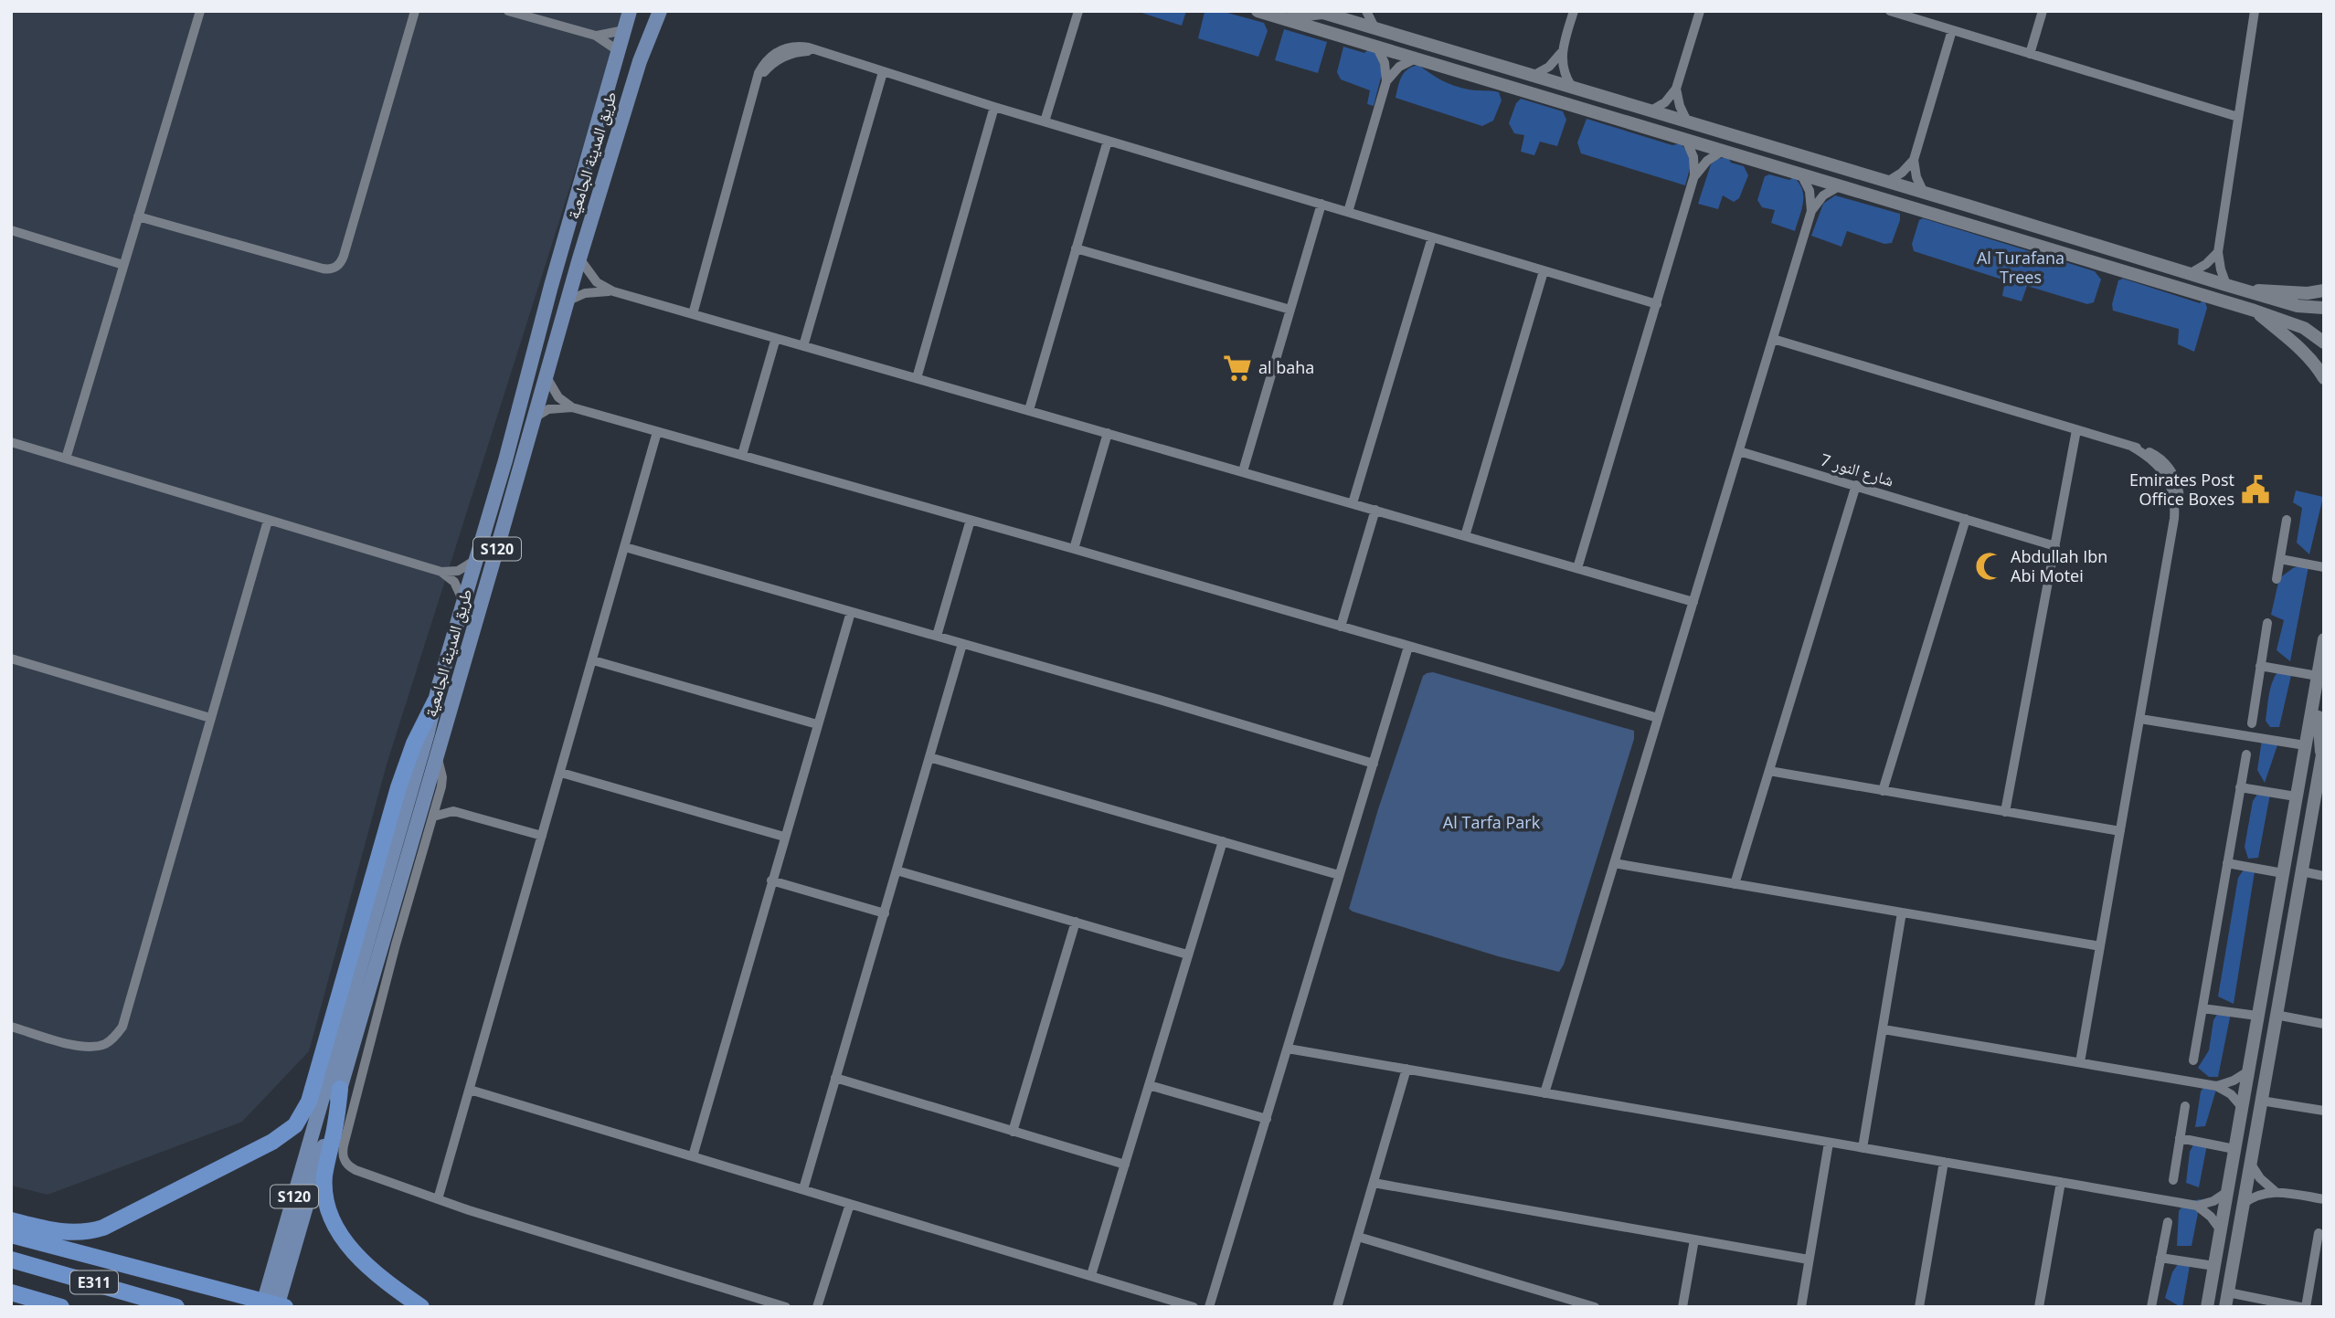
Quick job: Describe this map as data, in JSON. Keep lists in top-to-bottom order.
{
  "streets": {
    "highway": ["E311"],
    "main road": ["طريق المدينة الجامعية", "S120"],
    "street": ["شارع النور 7"]
  },
  "parks": ["Al Turafana Trees", "Al Tarfa Park"],
  "places": {
    "supermarket": ["al baha"],
    "public building": ["Emirates Post Office Boxes"],
    "mosque": ["Abdullah Ibn Abi Motei"]
  }
}
